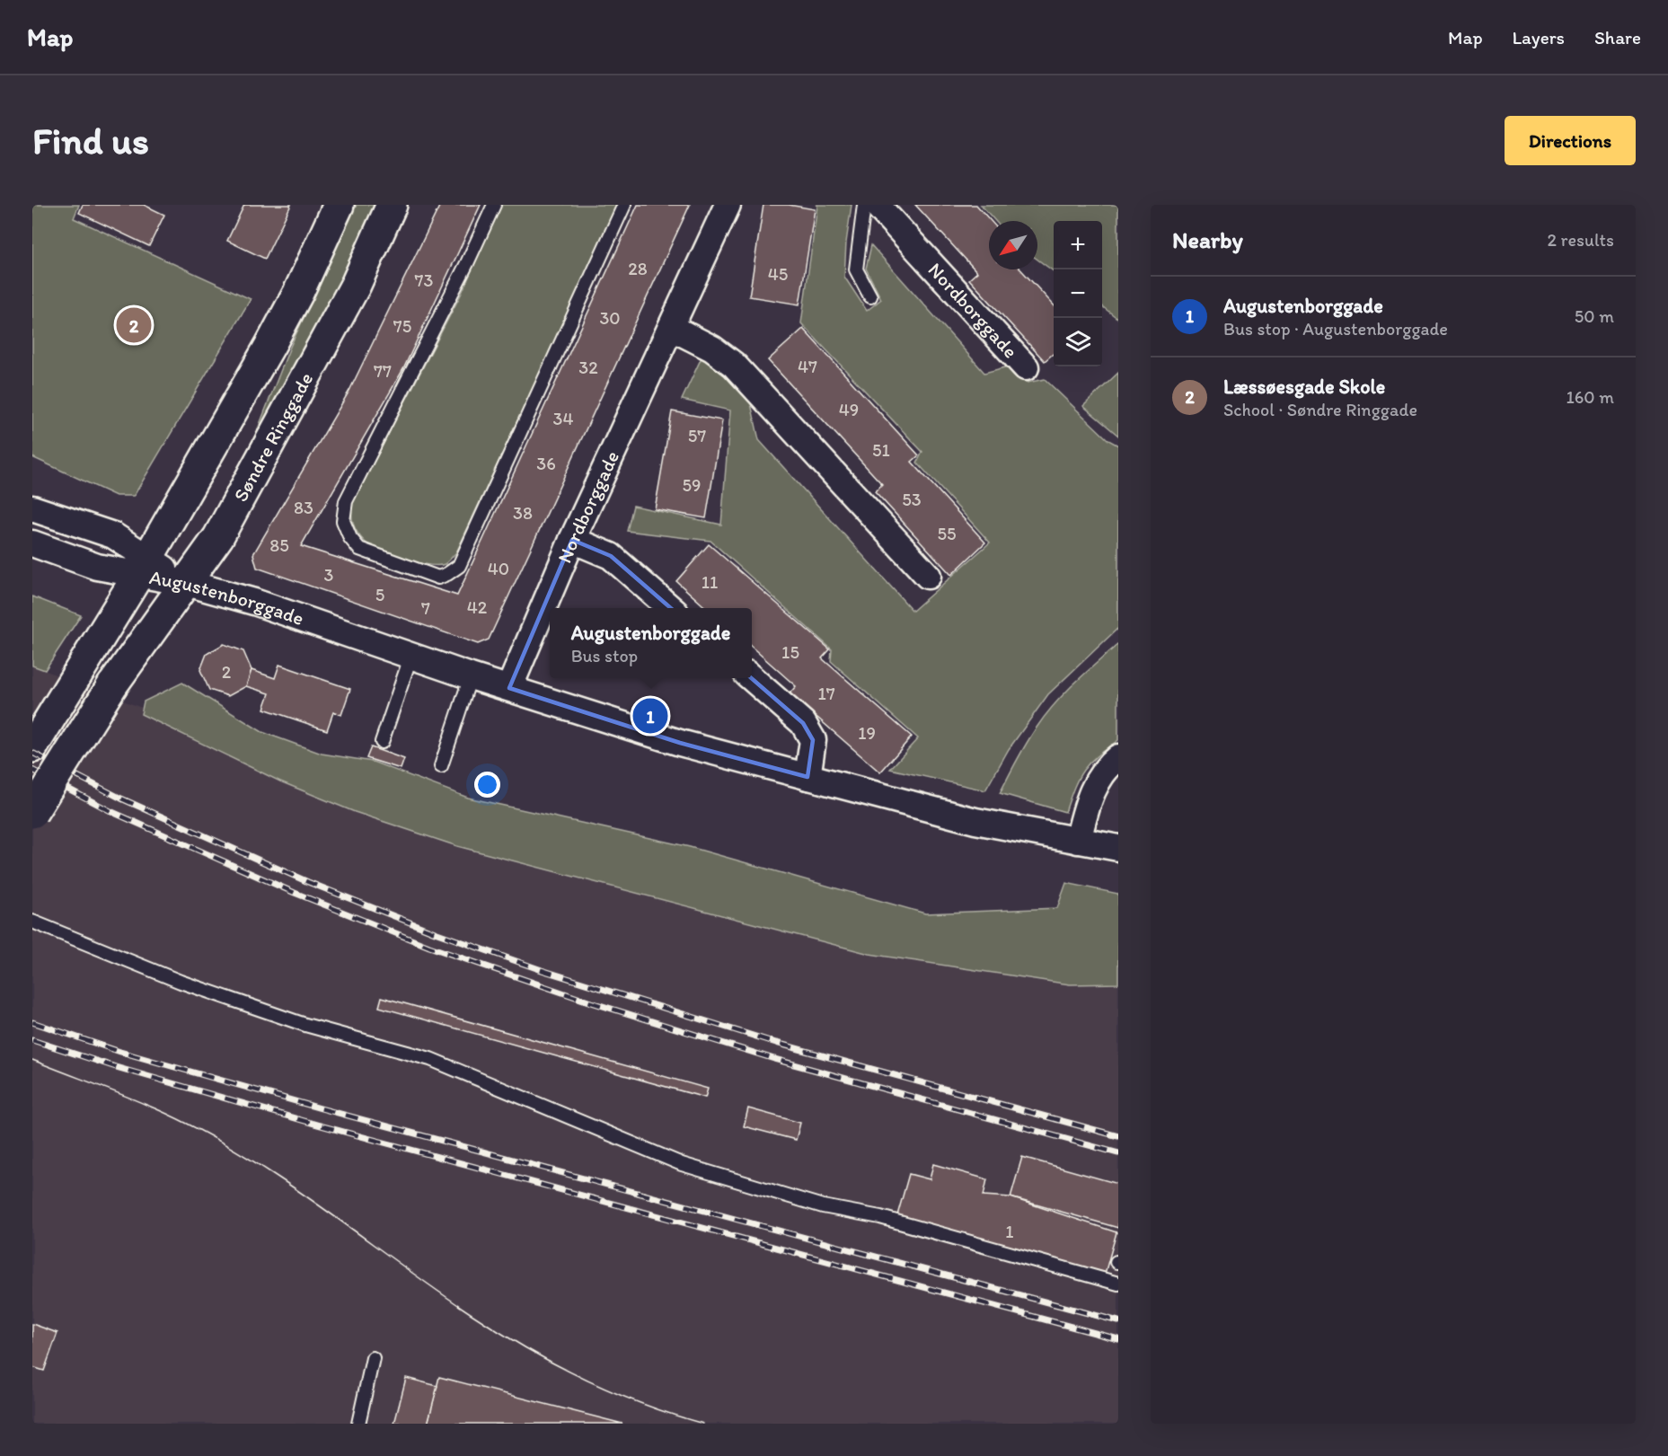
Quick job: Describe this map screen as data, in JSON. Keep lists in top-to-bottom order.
{
  "streets": {
    "main road": ["Søndre Ringgade"],
    "street": ["Nordborggade", "Augustenborggade"]
  },
  "crossings": [
    ["Nordborggade", "Augustenborggade"],
    ["Søndre Ringgade", "Augustenborggade"]
  ],
  "house_numbers": [
    "28",
    "45",
    "73",
    "30",
    "75",
    "47",
    "32",
    "77",
    "49",
    "34",
    "57",
    "51",
    "36",
    "59",
    "53",
    "83",
    "38",
    "55",
    "85",
    "40",
    "3",
    "11",
    "5",
    "42",
    "7",
    "15",
    "2",
    "17",
    "19",
    "1"
  ],
  "north": "bottom left",
  "page": {
    "header": "Map",
    "nav": ["Map", "Layers", "Share"],
    "buttons": "Directions",
    "title": "Find us",
    "heading": ["Nearby", "2 results"],
    "map_buttons": ["+", "−"],
    "list": [
      {
        "mark": "1",
        "name": "Augustenborggade",
        "note": "Bus stop · Augustenborggade",
        "value": "50 m"
      },
      {
        "mark": "2",
        "name": "Læssøesgade Skole",
        "note": "School · Søndre Ringgade",
        "value": "160 m"
      }
    ],
    "pins": ["2", "1"],
    "popup": ["Augustenborggade", "Bus stop"]
  }
}
